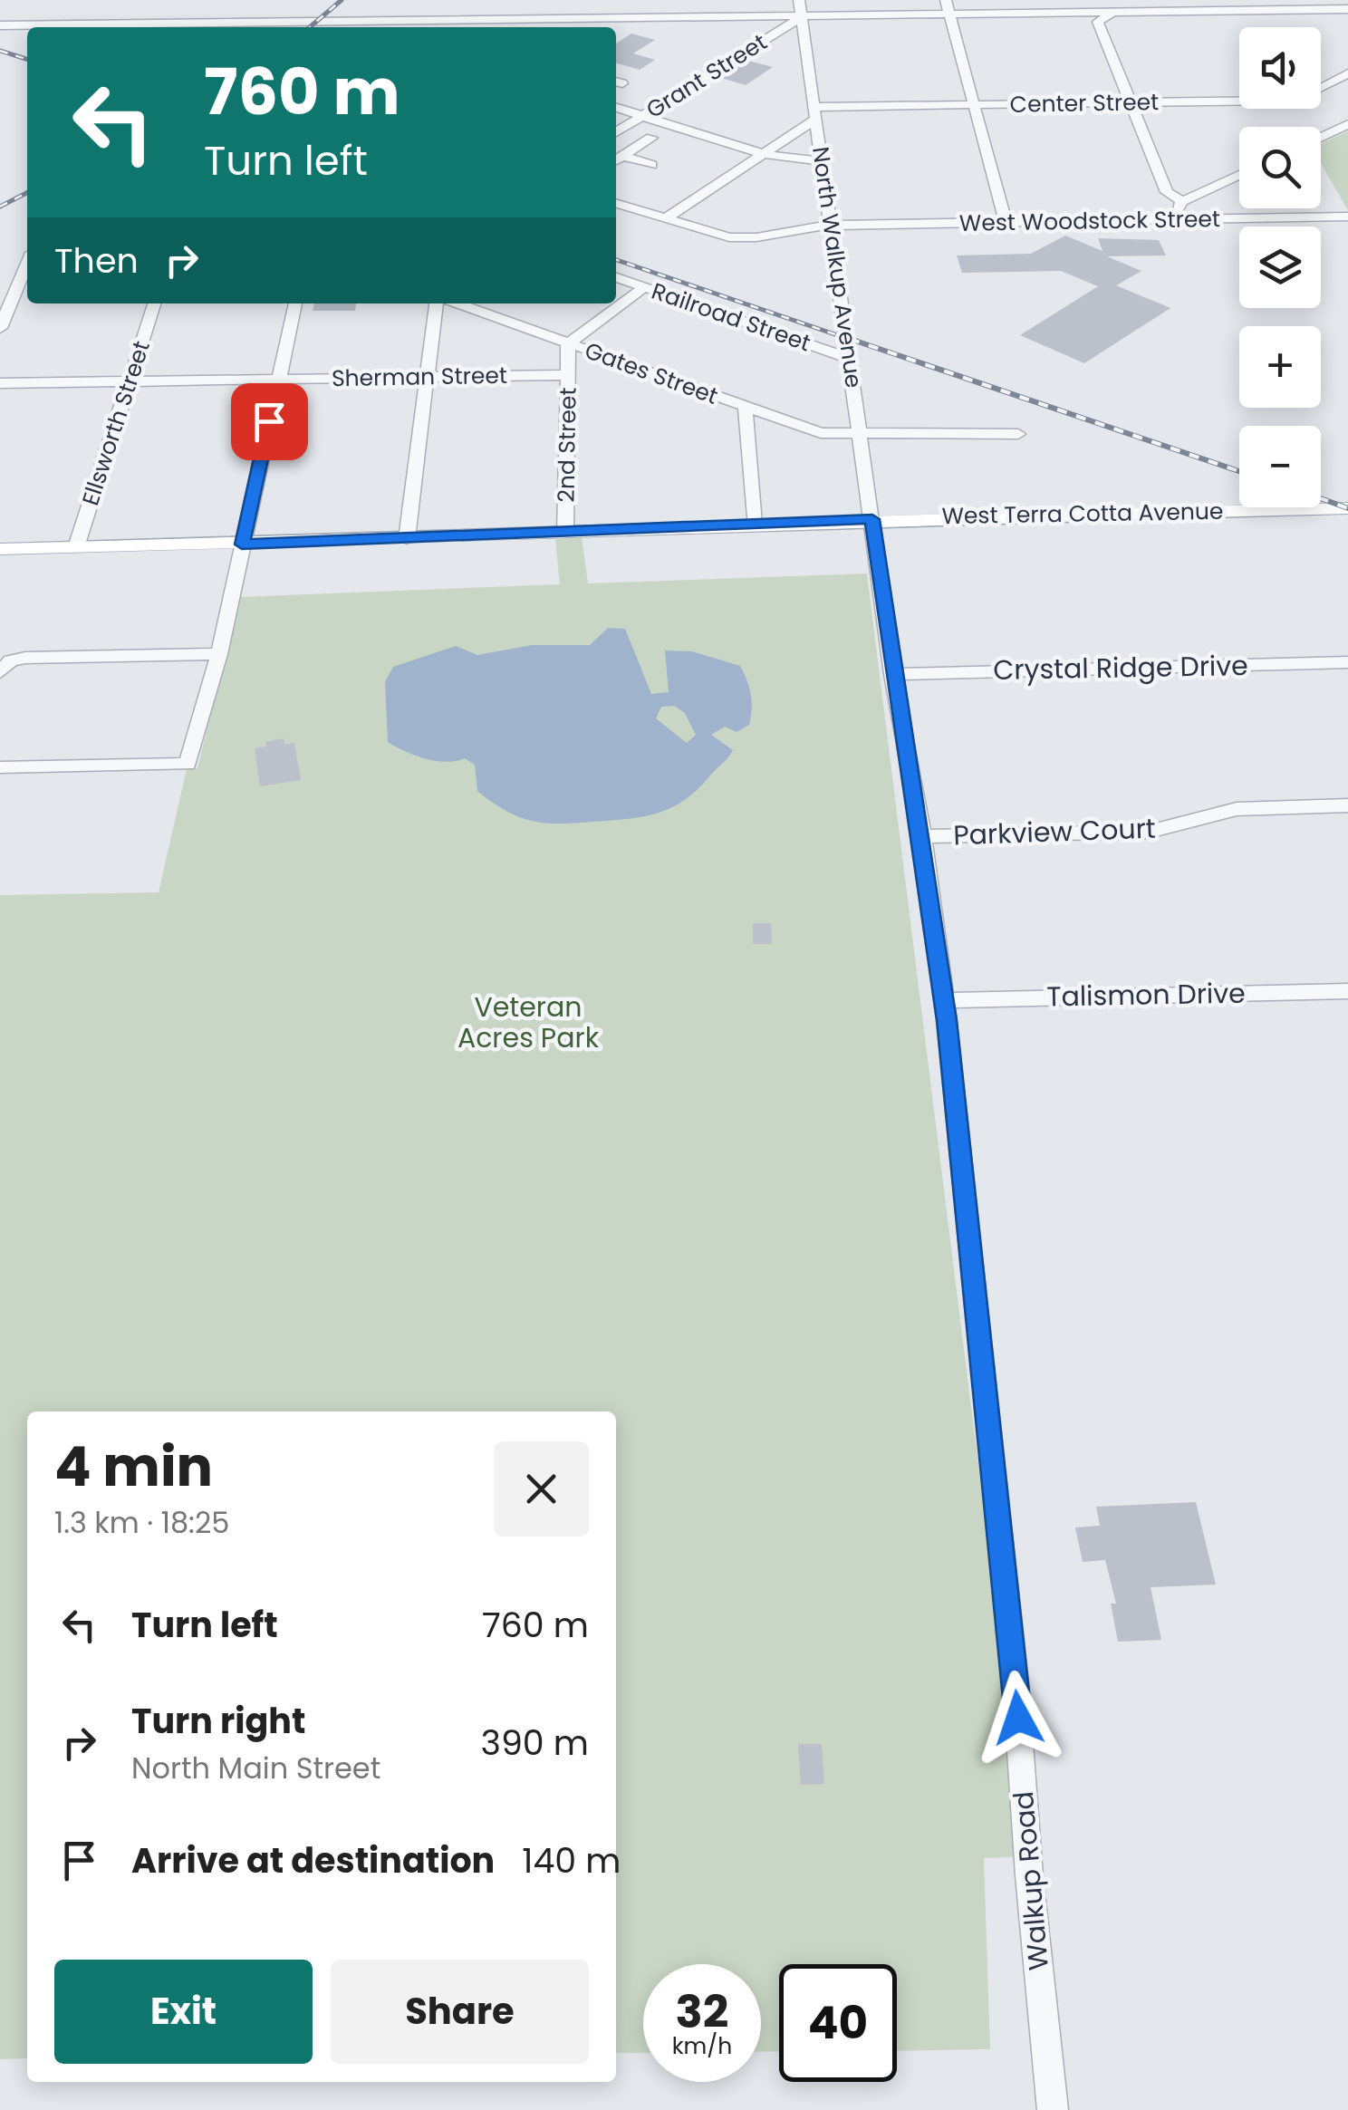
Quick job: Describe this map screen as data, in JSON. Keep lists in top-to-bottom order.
{
  "streets": {
    "main road": ["West Terra Cotta Avenue"],
    "street": [
      "Grant Street",
      "Center Street",
      "West Woodstock Street",
      "North Walkup Avenue",
      "Railroad Street",
      "Gates Street",
      "Sherman Street",
      "Ellsworth Street",
      "2nd Street",
      "Crystal Ridge Drive",
      "Parkview Court",
      "Talismon Drive",
      "Walkup Road"
    ]
  },
  "crossings": [
    ["Grant Street", "North Walkup Avenue"],
    ["Center Street", "North Walkup Avenue"],
    ["West Woodstock Street", "North Walkup Avenue"],
    ["North Walkup Avenue", "Railroad Street"],
    ["North Walkup Avenue", "Gates Street"],
    ["North Walkup Avenue", "West Terra Cotta Avenue"],
    ["North Walkup Avenue", "Walkup Road"],
    ["Gates Street", "2nd Street"],
    ["Sherman Street", "Ellsworth Street"],
    ["Sherman Street", "2nd Street"],
    ["Ellsworth Street", "West Terra Cotta Avenue"],
    ["2nd Street", "West Terra Cotta Avenue"],
    ["West Terra Cotta Avenue", "Walkup Road"],
    ["Crystal Ridge Drive", "Walkup Road"],
    ["Parkview Court", "Walkup Road"],
    ["Talismon Drive", "Walkup Road"]
  ],
  "parks": ["Veteran Acres Park"],
  "page": {
    "map_buttons": ["+", "−"],
    "turn": ["760 m", "Turn left"],
    "then": "Then",
    "heading": ["4 min", "1.3 km · 18:25"],
    "list": [
      {
        "name": "Turn left",
        "value": "760 m"
      },
      {
        "name": "Turn right",
        "note": "North Main Street",
        "value": "390 m"
      },
      {
        "name": "Arrive at destination",
        "value": "140 m"
      }
    ],
    "buttons": ["Exit", "Share"],
    "speed": "32 km/h",
    "limit": "40"
  }
}
